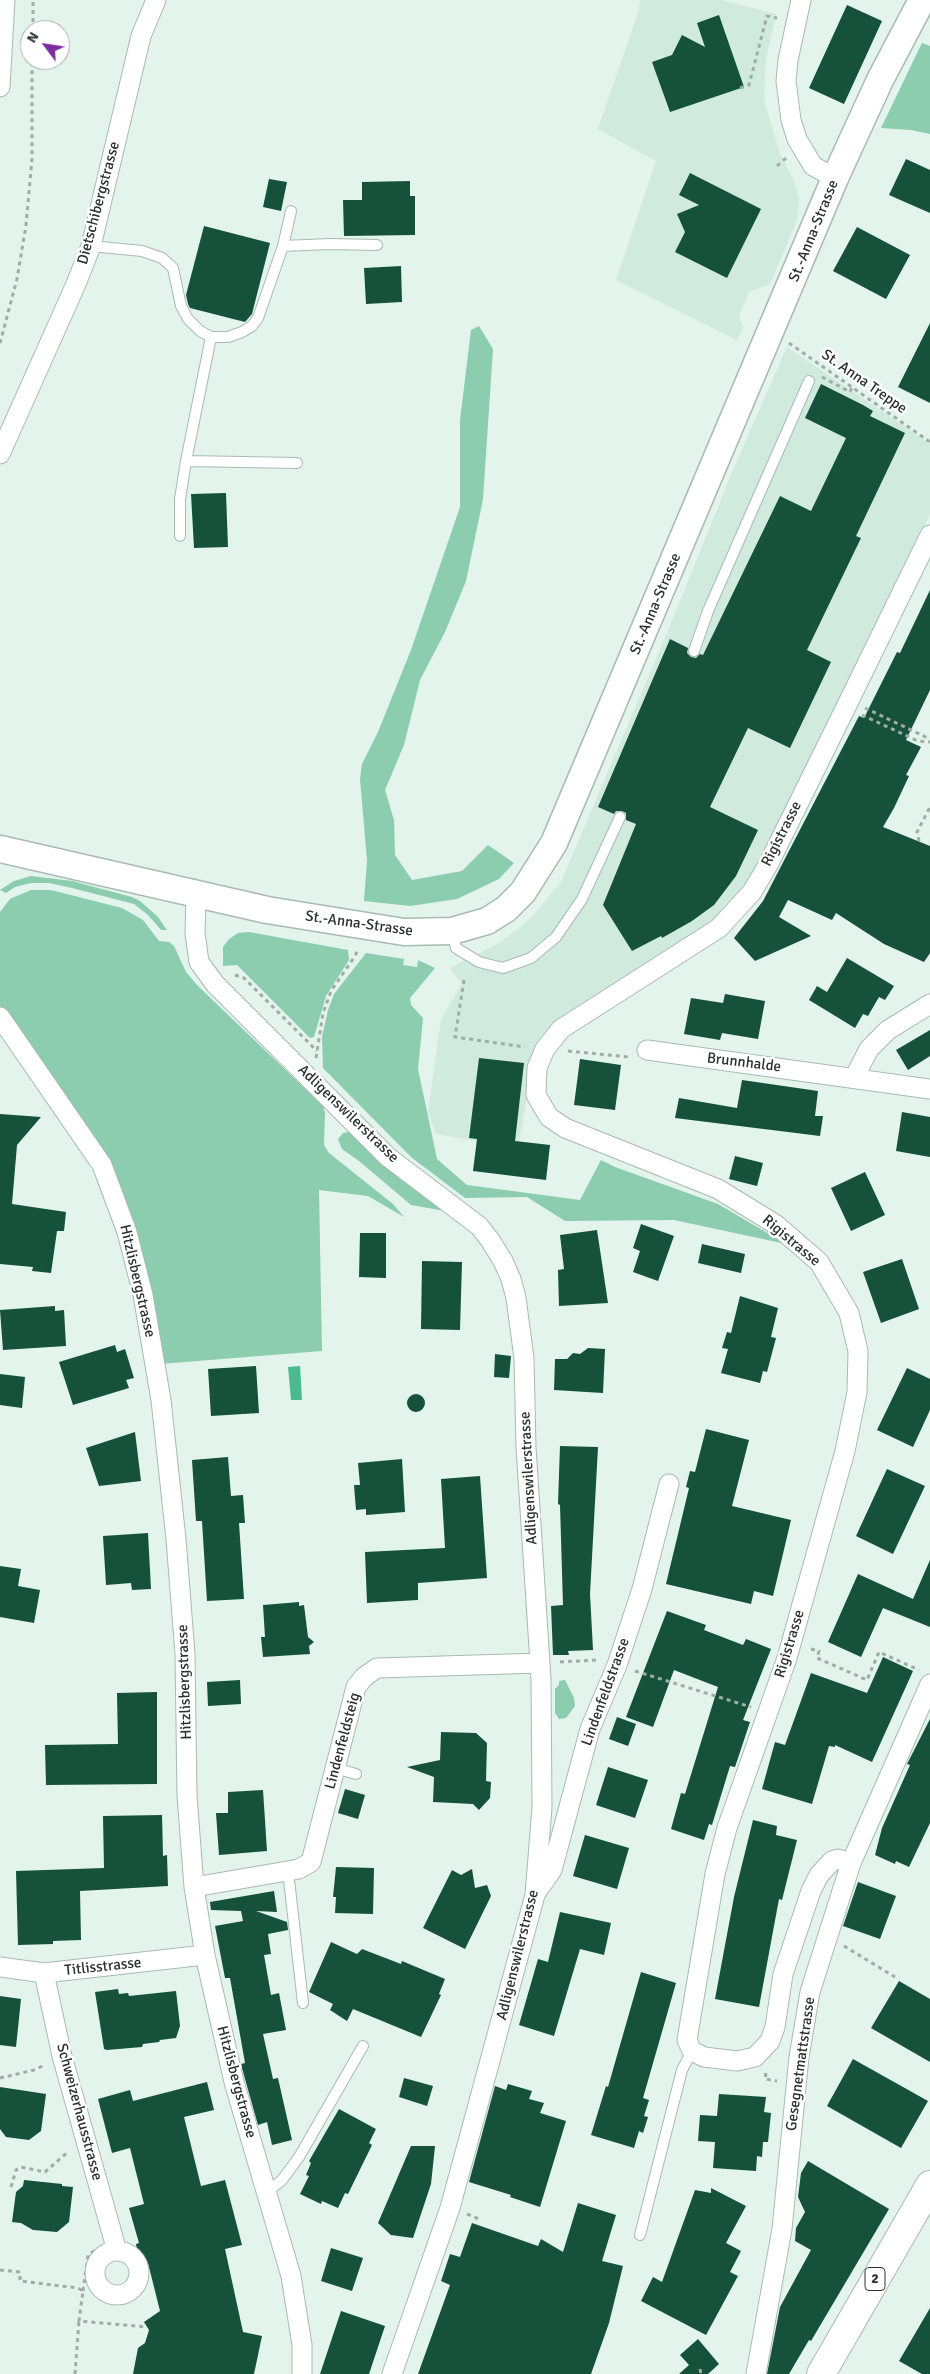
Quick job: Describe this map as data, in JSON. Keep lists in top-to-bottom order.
{
  "streets": {
    "main road": ["St.-Anna-Strasse", "2"],
    "street": [
      "Dietschibergstrasse",
      "Rigistrasse",
      "Brunnhalde",
      "Adligenswilerstrasse",
      "Hitzlisbergstrasse",
      "Lindenfeldstrasse",
      "Lindenfeldsteig",
      "Titlisstrasse",
      "Gesegnetmattstrasse",
      "Schweizerhausstrasse"
    ],
    "path": ["St. Anna Treppe"]
  },
  "crossings": [
    ["St.-Anna-Strasse", "Adligenswilerstrasse"],
    ["Adligenswilerstrasse", "Lindenfeldstrasse"],
    ["Adligenswilerstrasse", "Lindenfeldsteig"],
    ["Hitzlisbergstrasse", "Lindenfeldsteig"],
    ["Hitzlisbergstrasse", "Titlisstrasse"],
    ["Titlisstrasse", "Schweizerhausstrasse"]
  ],
  "north": "top left"
}
